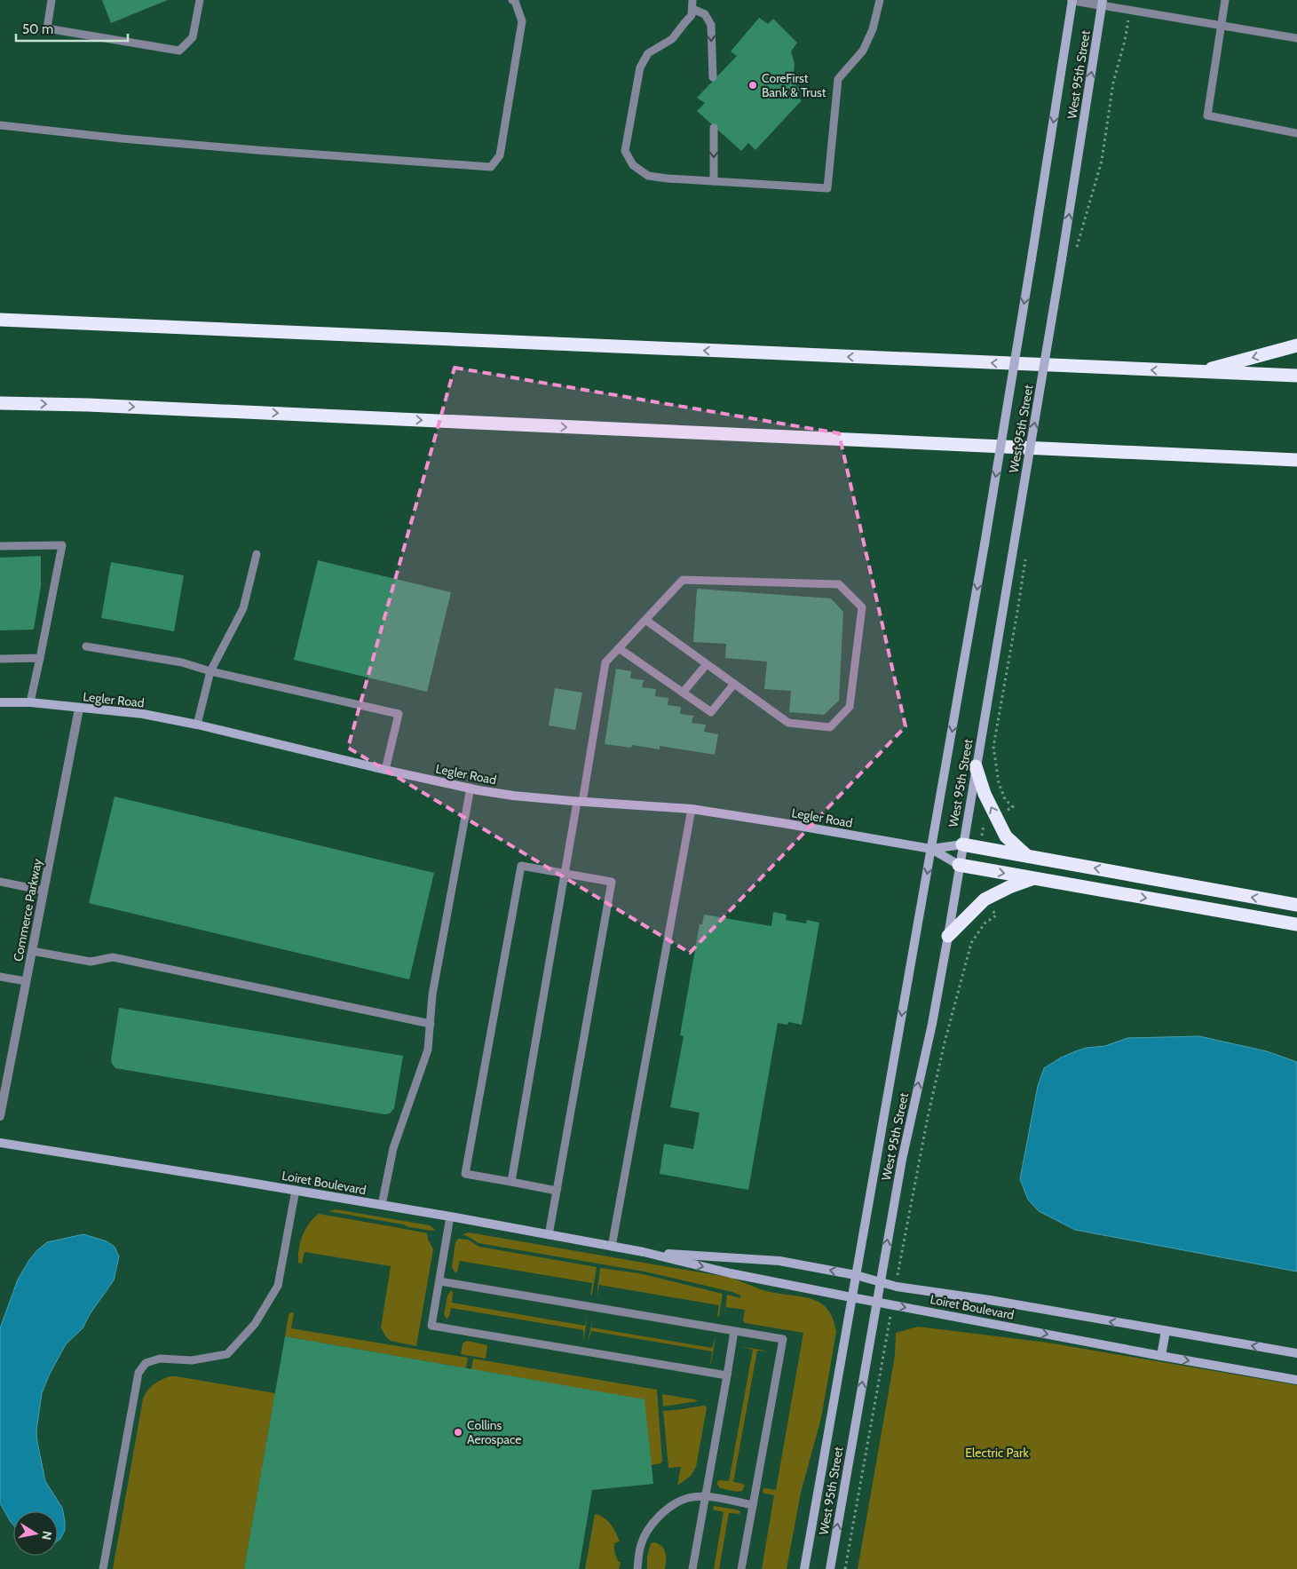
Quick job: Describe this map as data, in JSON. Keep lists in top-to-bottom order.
{
  "streets": {
    "main road": ["West 95th Street", "Legler Road", "Loiret Boulevard"],
    "street": ["Commerce Parkway"]
  },
  "crossings": [
    ["West 95th Street", "Legler Road"],
    ["West 95th Street", "Loiret Boulevard"],
    ["Legler Road", "Commerce Parkway"]
  ],
  "parks": ["Electric Park"],
  "places": ["CoreFirst Bank & Trust", "Collins Aerospace"],
  "scale_bar": "50 m",
  "north": "right"
}
